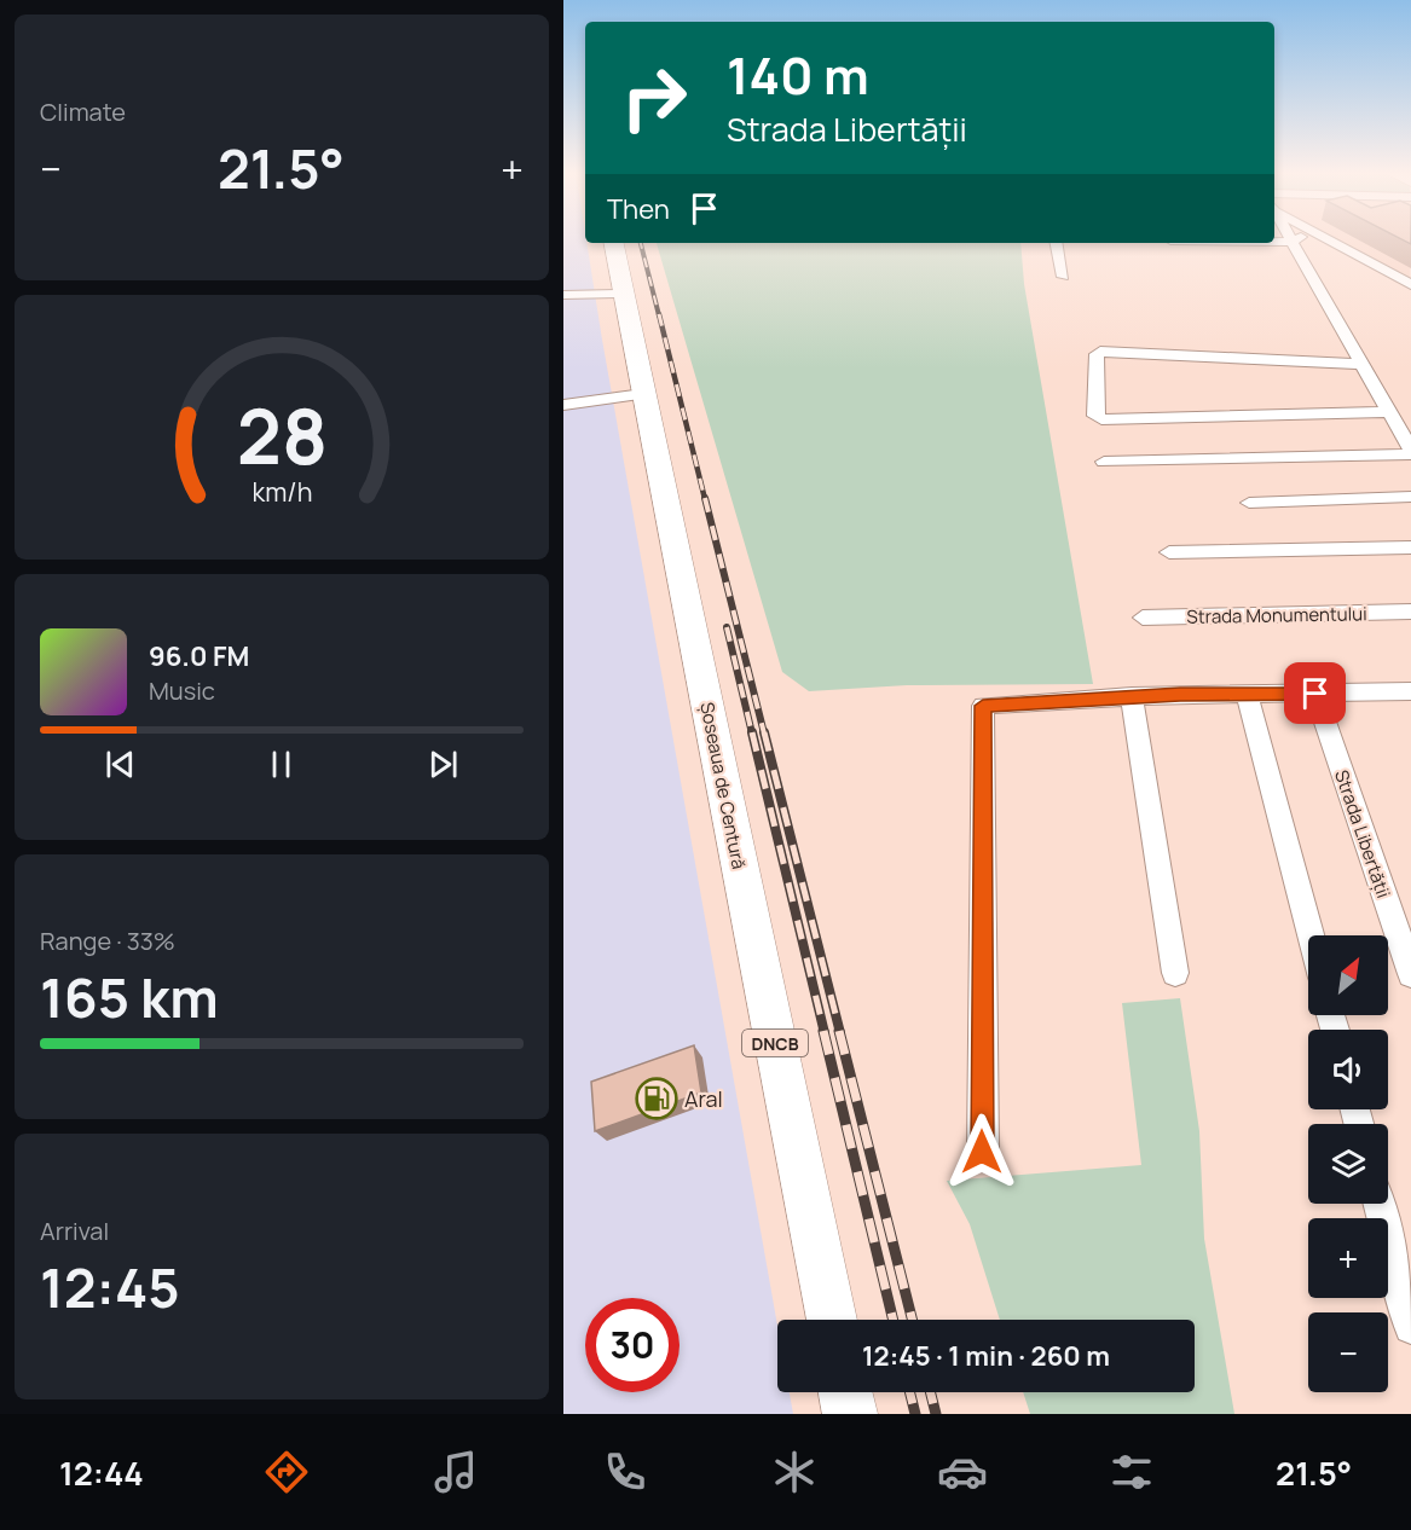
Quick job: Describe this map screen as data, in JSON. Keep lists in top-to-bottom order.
{
  "streets": {
    "main road": ["Șoseaua de Centură", "DNCB"],
    "street": ["Strada Monumentului", "Strada Libertății"]
  },
  "places": {
    "fuel station": ["Aral"]
  },
  "north": "top right",
  "page": {
    "tile": [
      "Climate",
      ["Range · 33%", "165 km"],
      ["Arrival", "12:45"]
    ],
    "turn": ["140 m", "Strada Libertății"],
    "heat": ["−", "21.5°", "+"],
    "then": "Then",
    "song": ["96.0 FM", "Music"],
    "map_buttons": ["+", "−"],
    "limit": "30",
    "trip": "12:45 · 1 min · 260 m",
    "tabs": ["12:44", "21.5°"],
    "gauge": ["28", "km/h"]
  }
}
